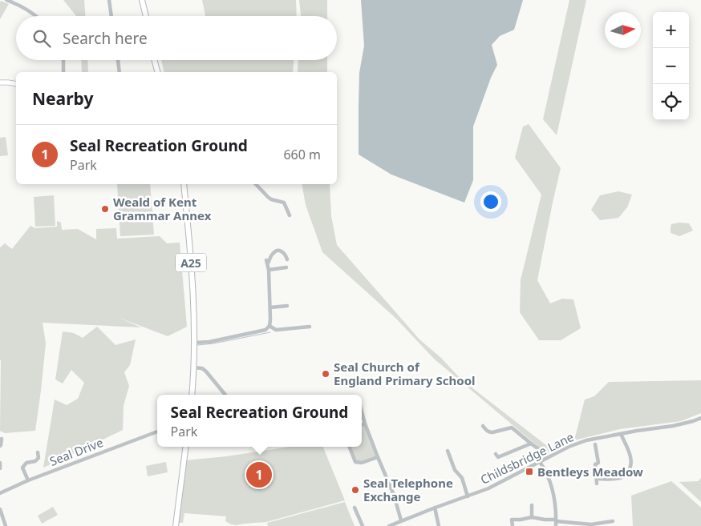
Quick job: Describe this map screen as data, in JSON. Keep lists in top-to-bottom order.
{
  "streets": {
    "highway": ["A25"],
    "street": ["Seal Drive", "Childsbridge Lane"]
  },
  "places": {
    "other": ["Weald of Kent Grammar Annex", "Seal Church of England Primary School", "Seal Telephone Exchange"],
    "transit": ["Bentleys Meadow"]
  },
  "north": "right",
  "page": {
    "map_buttons": ["+", "−"],
    "search": "Search here",
    "heading": "Nearby",
    "list": [
      {
        "mark": "1",
        "name": "Seal Recreation Ground",
        "note": "Park",
        "value": "660 m"
      }
    ],
    "popup": ["Seal Recreation Ground", "Park"],
    "pins": "1"
  }
}
